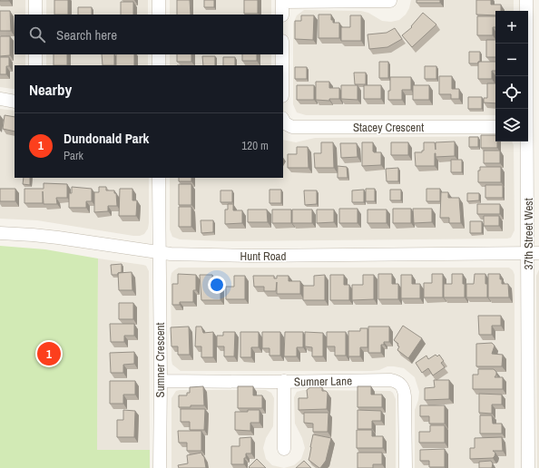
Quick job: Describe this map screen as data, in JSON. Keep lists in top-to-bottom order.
{
  "streets": {
    "street": [
      "Stacey Crescent",
      "37th Street West",
      "Hunt Road",
      "Sumner Crescent",
      "Sumner Lane"
    ]
  },
  "crossings": [
    ["37th Street West", "Hunt Road"],
    ["Hunt Road", "Sumner Crescent"],
    ["Sumner Crescent", "Sumner Lane"]
  ],
  "page": {
    "map_buttons": ["+", "−"],
    "search": "Search here",
    "heading": "Nearby",
    "list": [
      {
        "mark": "1",
        "name": "Dundonald Park",
        "note": "Park",
        "value": "120 m"
      }
    ],
    "pins": "1"
  }
}
